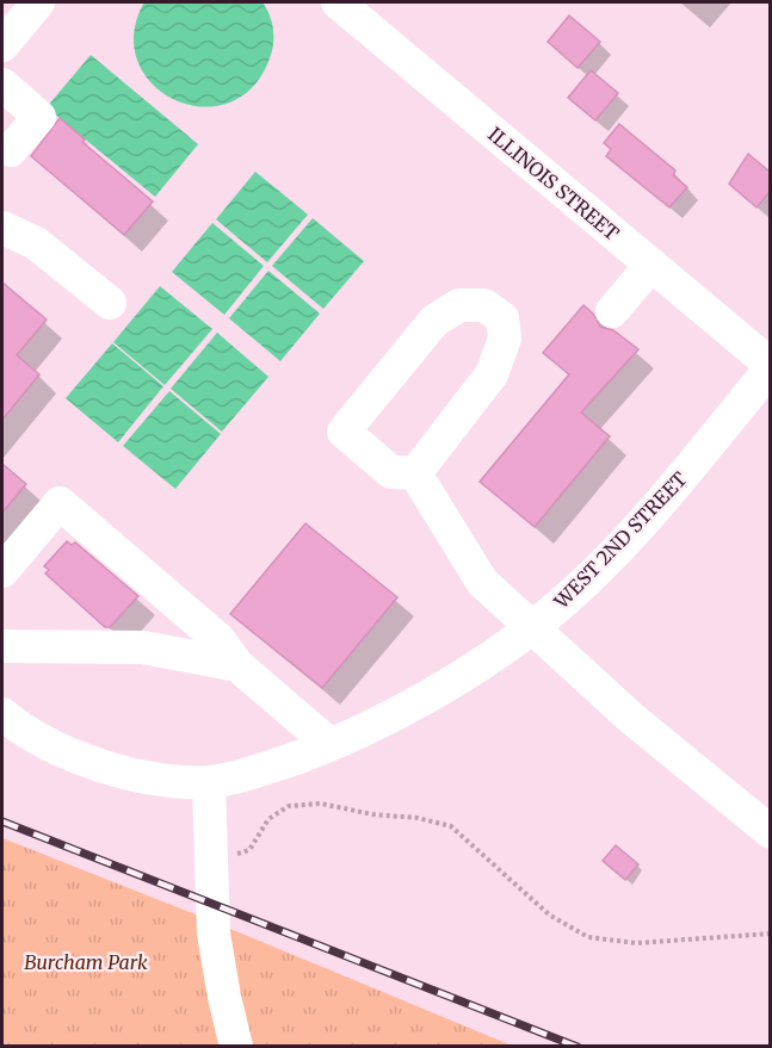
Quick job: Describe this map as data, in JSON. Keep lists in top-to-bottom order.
{
  "streets": {
    "street": ["ILLINOIS STREET", "WEST 2ND STREET"]
  },
  "crossings": [
    ["ILLINOIS STREET", "WEST 2ND STREET"]
  ],
  "parks": ["Burcham Park"]
}
